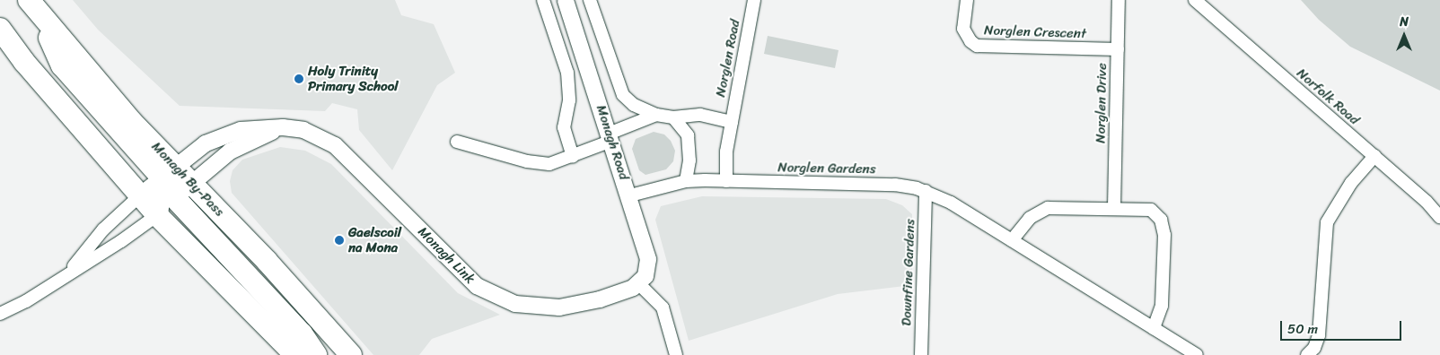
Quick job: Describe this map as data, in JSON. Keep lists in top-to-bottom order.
{
  "streets": {
    "highway": ["Monagh By-Pass"],
    "street": [
      "Norglen Crescent",
      "Norglen Road",
      "Norfolk Road",
      "Norglen Drive",
      "Monagh Road",
      "Norglen Gardens",
      "Monagh Link",
      "Downfine Gardens"
    ]
  },
  "crossings": [
    ["Norglen Crescent", "Norglen Drive"],
    ["Norglen Road", "Norglen Gardens"],
    ["Monagh Road", "Norglen Gardens"],
    ["Monagh Road", "Monagh Link"],
    ["Norglen Gardens", "Downfine Gardens"],
    ["Monagh By-Pass", "Monagh Link"]
  ],
  "places": ["Holy Trinity Primary School", "Gaelscoil na Mona"],
  "scale_bar": "50 m",
  "north": "top"
}
